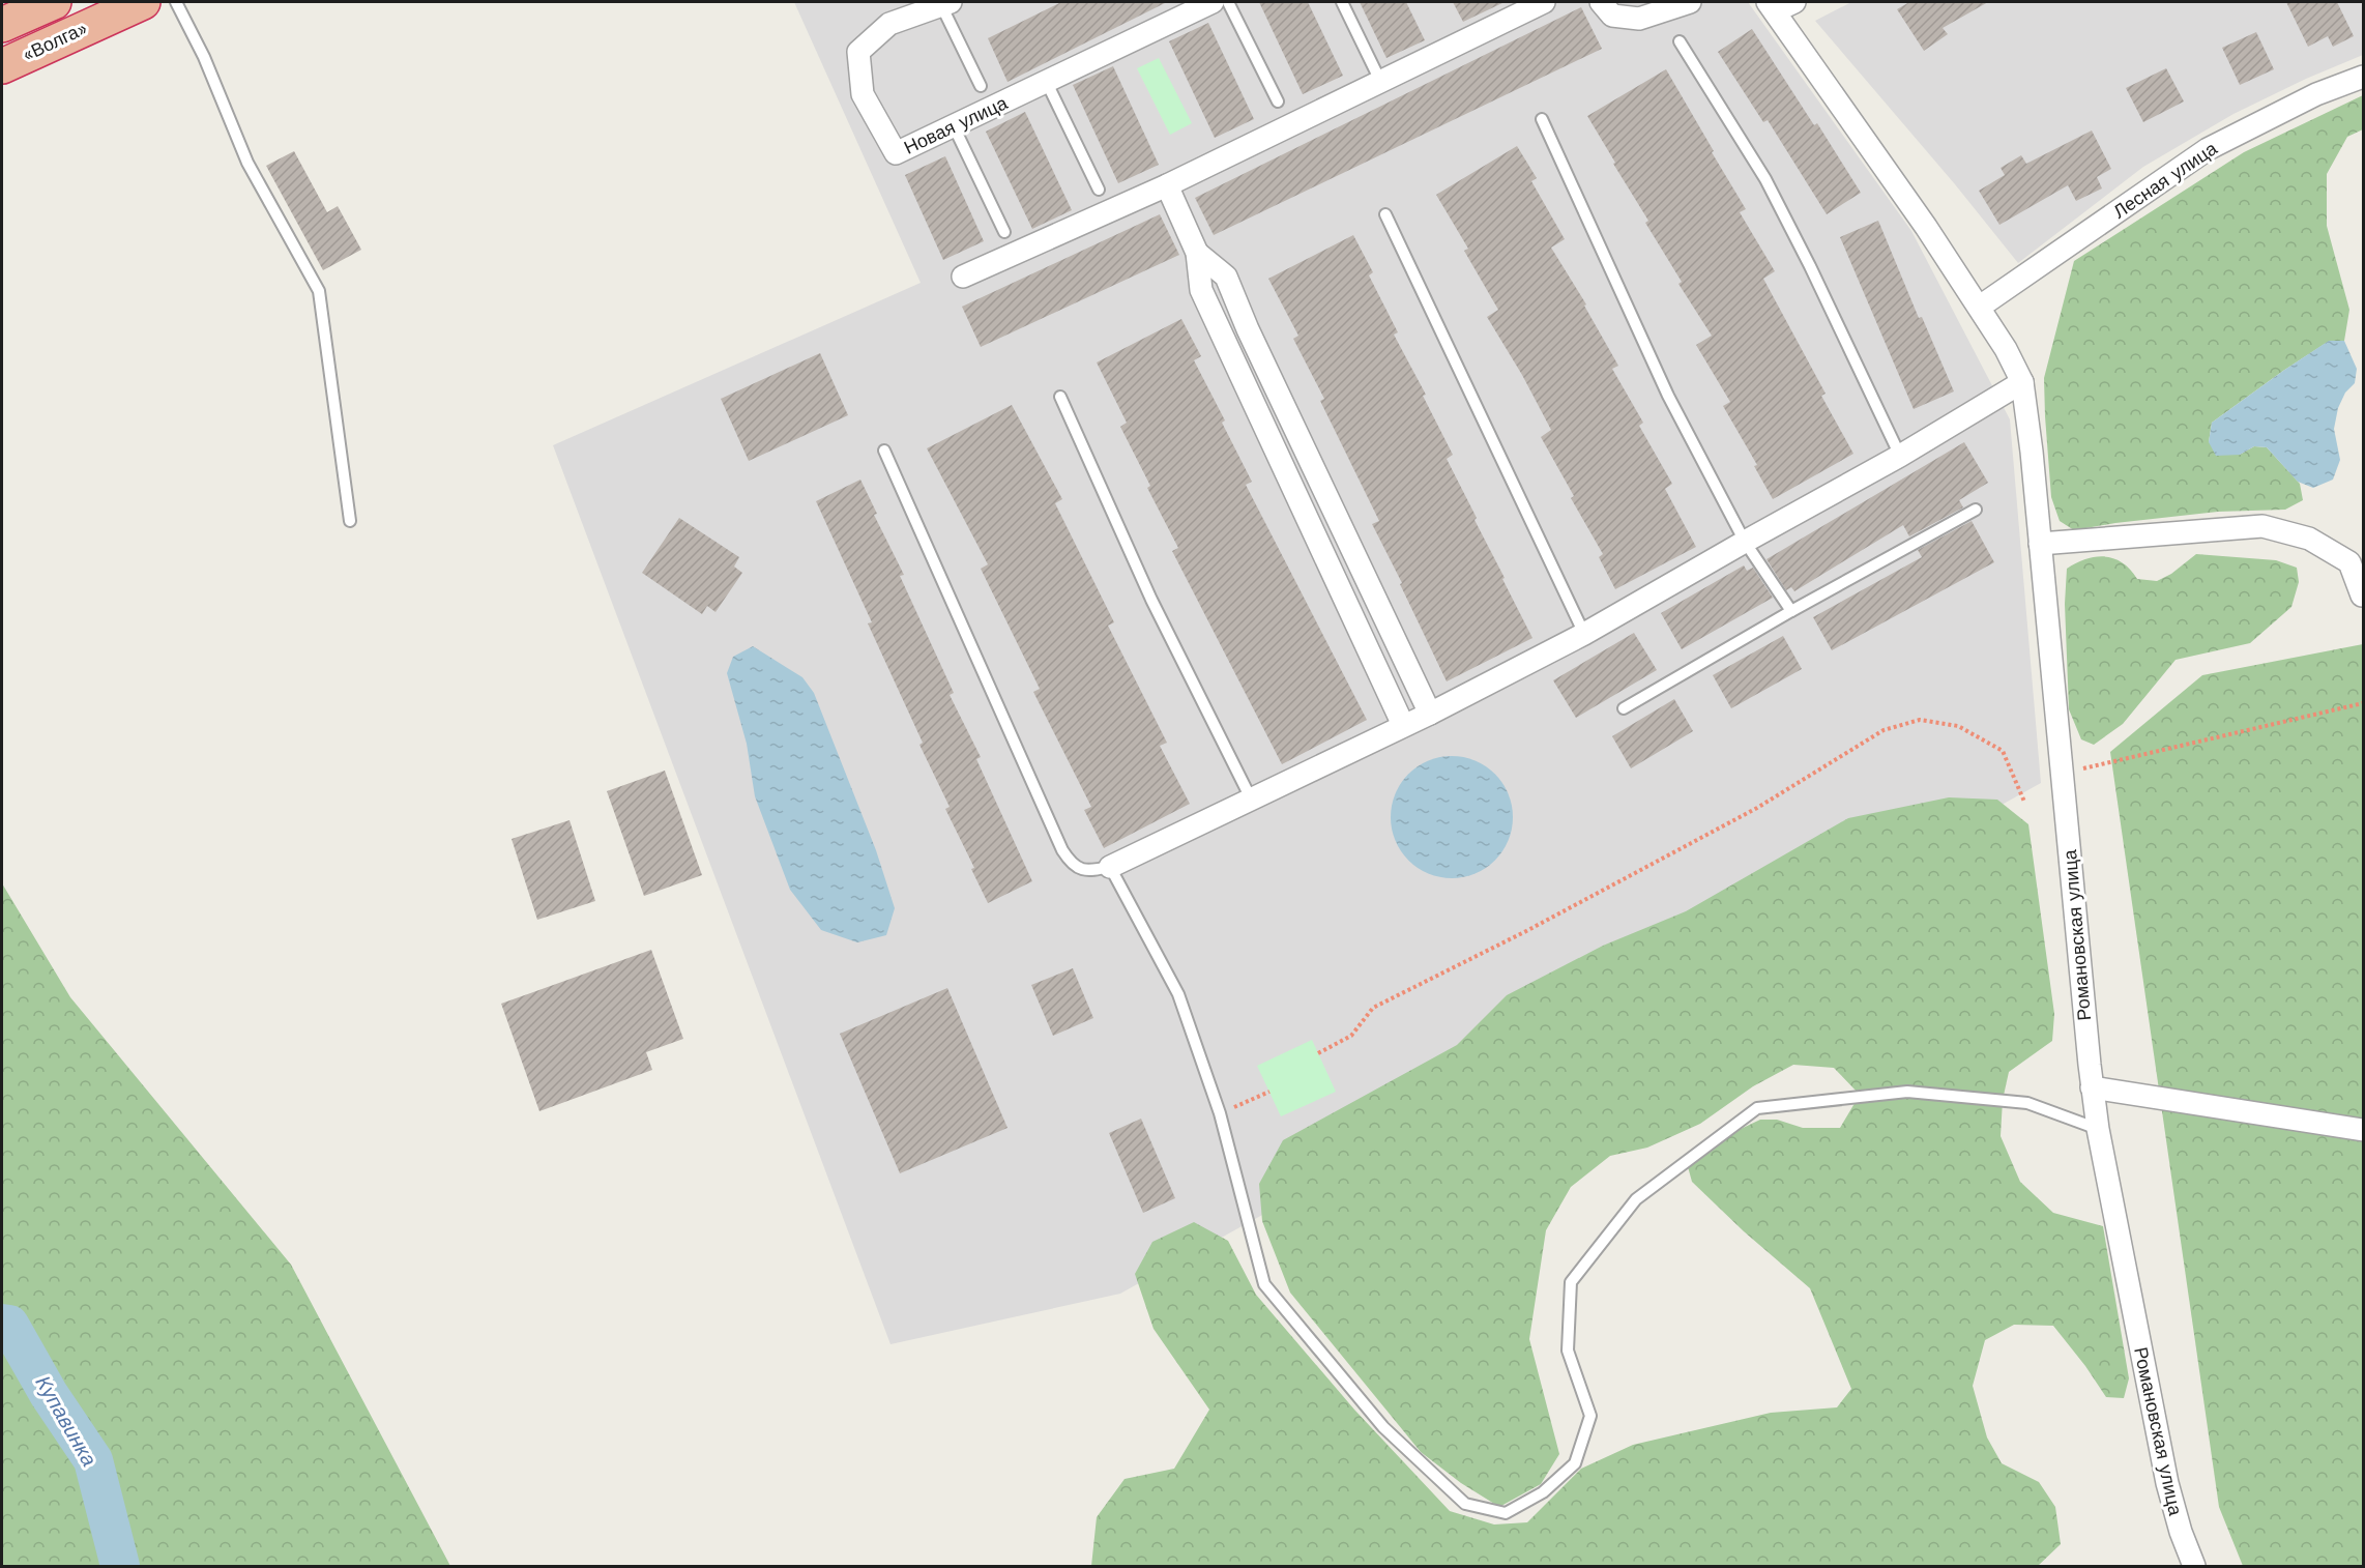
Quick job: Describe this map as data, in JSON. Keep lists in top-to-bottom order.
{
  "streets": {
    "highway": ["«Волга»"],
    "street": ["Новая улица", "Лесная улица", "Романовская улица"]
  },
  "crossings": [
    ["Лесная улица", "Романовская улица"]
  ],
  "water": ["Купавинка"]
}
